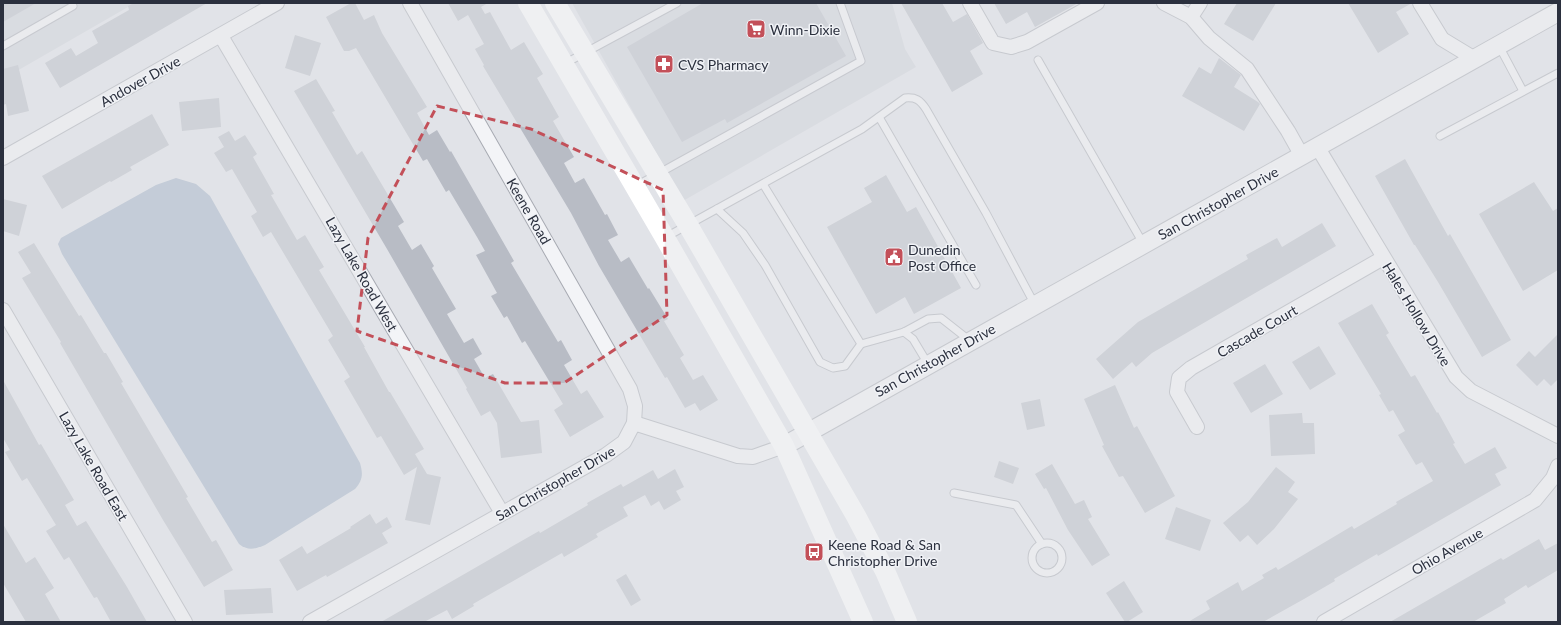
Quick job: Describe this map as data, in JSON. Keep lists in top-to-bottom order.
{
  "streets": {
    "street": [
      "Andover Drive",
      "San Christopher Drive",
      "Keene Road",
      "Lazy Lake Road West",
      "Hales Hollow Drive",
      "Cascade Court",
      "Lazy Lake Road East",
      "Ohio Avenue"
    ]
  },
  "crossings": [
    ["Andover Drive", "Lazy Lake Road West"],
    ["San Christopher Drive", "Keene Road"],
    ["San Christopher Drive", "Lazy Lake Road West"],
    ["San Christopher Drive", "Hales Hollow Drive"],
    ["Hales Hollow Drive", "Cascade Court"]
  ],
  "places": {
    "supermarket": ["Winn-Dixie"],
    "pharmacy": ["CVS Pharmacy"],
    "public building": ["Dunedin Post Office"],
    "bus stop": ["Keene Road & San Christopher Drive"]
  }
}
